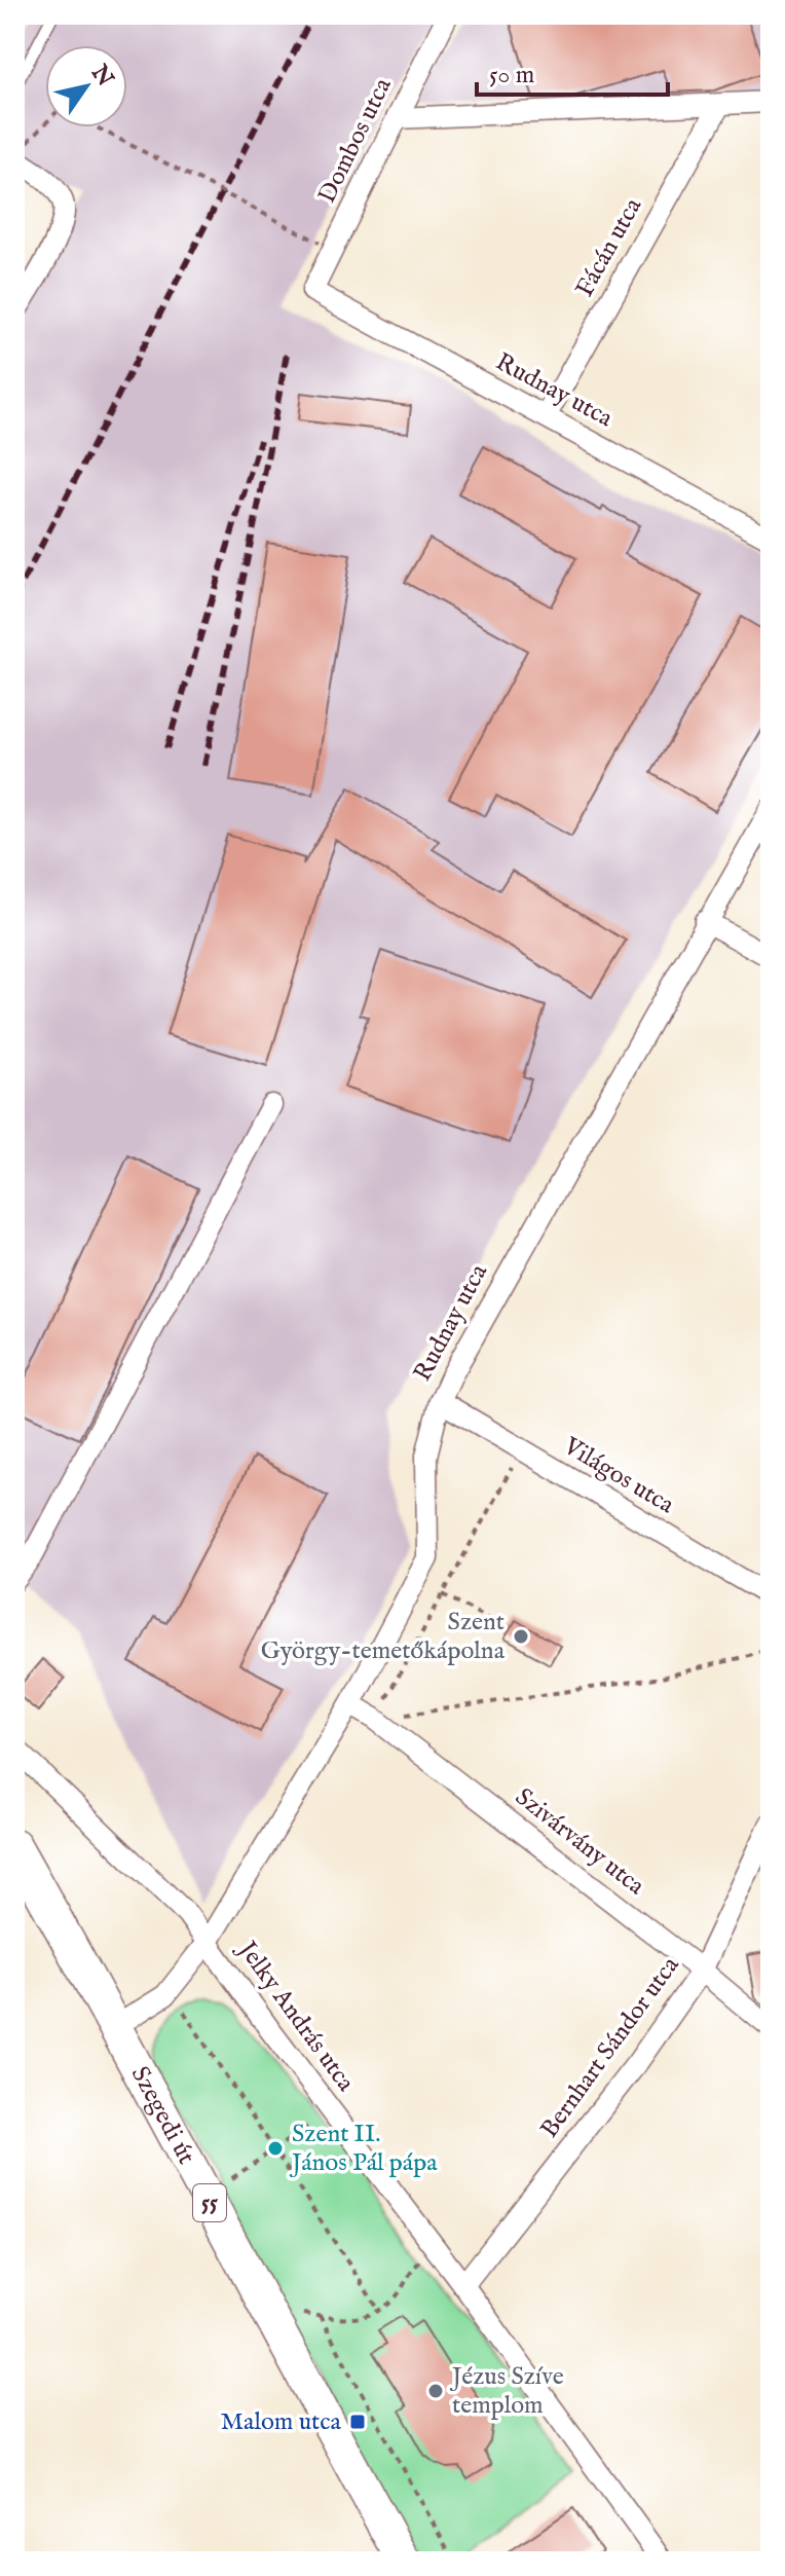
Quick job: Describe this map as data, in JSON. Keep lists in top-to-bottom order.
{
  "streets": {
    "main road": ["Szegedi út", "55"],
    "street": [
      "Dombos utca",
      "Fácán utca",
      "Rudnay utca",
      "Világos utca",
      "Szivárvány utca",
      "Jelky András utca",
      "Bernhart Sándor utca"
    ]
  },
  "crossings": [
    ["Dombos utca", "Rudnay utca"],
    ["Fácán utca", "Rudnay utca"],
    ["Rudnay utca", "Világos utca"],
    ["Rudnay utca", "Szivárvány utca"],
    ["Rudnay utca", "Jelky András utca"],
    ["Rudnay utca", "Szegedi út"],
    ["Szivárvány utca", "Bernhart Sándor utca"],
    ["Jelky András utca", "Bernhart Sándor utca"]
  ],
  "places": {
    "other": ["Szent György-temetőkápolna", "Szent II. János Pál pápa", "Jézus Szíve templom"],
    "transit": ["Malom utca"]
  },
  "scale_bar": "50 m",
  "north": "top right"
}
